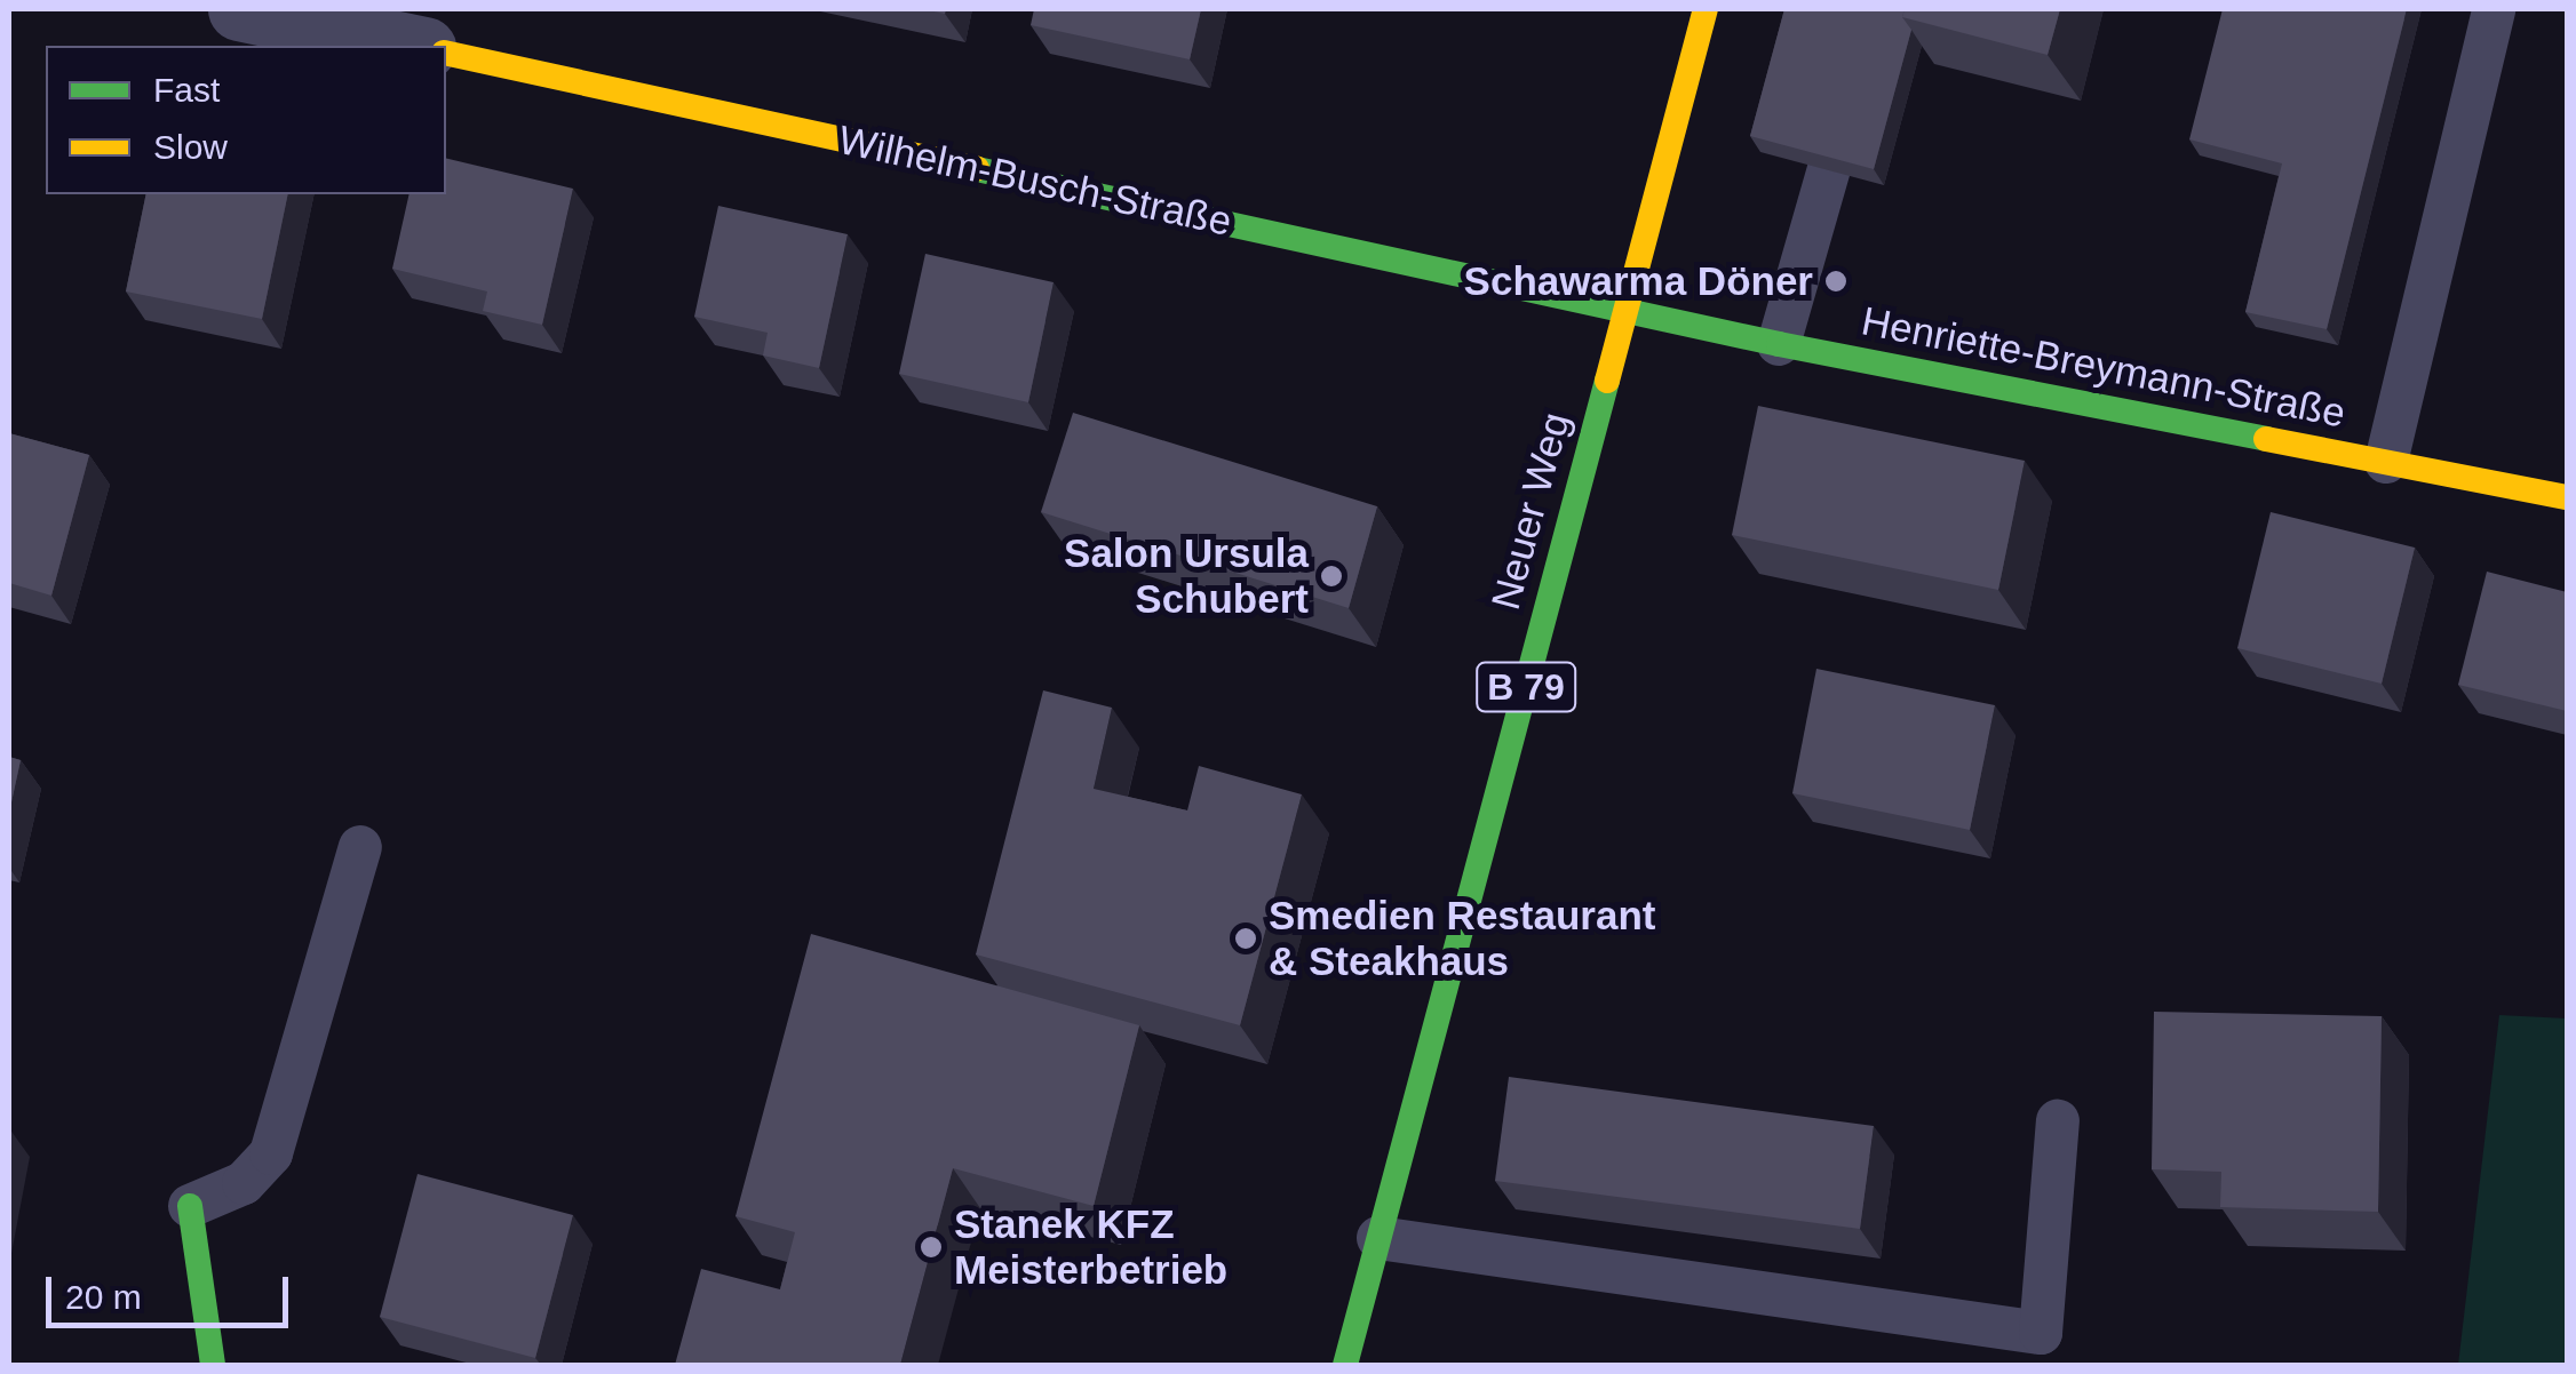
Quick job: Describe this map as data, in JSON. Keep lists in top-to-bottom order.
{
  "streets": {
    "street": [
      "Wilhelm-Busch-Straße",
      "Henriette-Breymann-Straße",
      "Neuer Weg",
      "B 79"
    ]
  },
  "crossings": [
    ["Wilhelm-Busch-Straße", "Henriette-Breymann-Straße"],
    ["Wilhelm-Busch-Straße", "Neuer Weg"],
    ["Henriette-Breymann-Straße", "Neuer Weg"]
  ],
  "places": [
    "Schawarma Döner",
    "Salon Ursula Schubert",
    "Smedien Restaurant & Steakhaus",
    "Stanek KFZ Meisterbetrieb"
  ],
  "legend": ["Fast", "Slow"],
  "scale_bar": "20 m"
}
